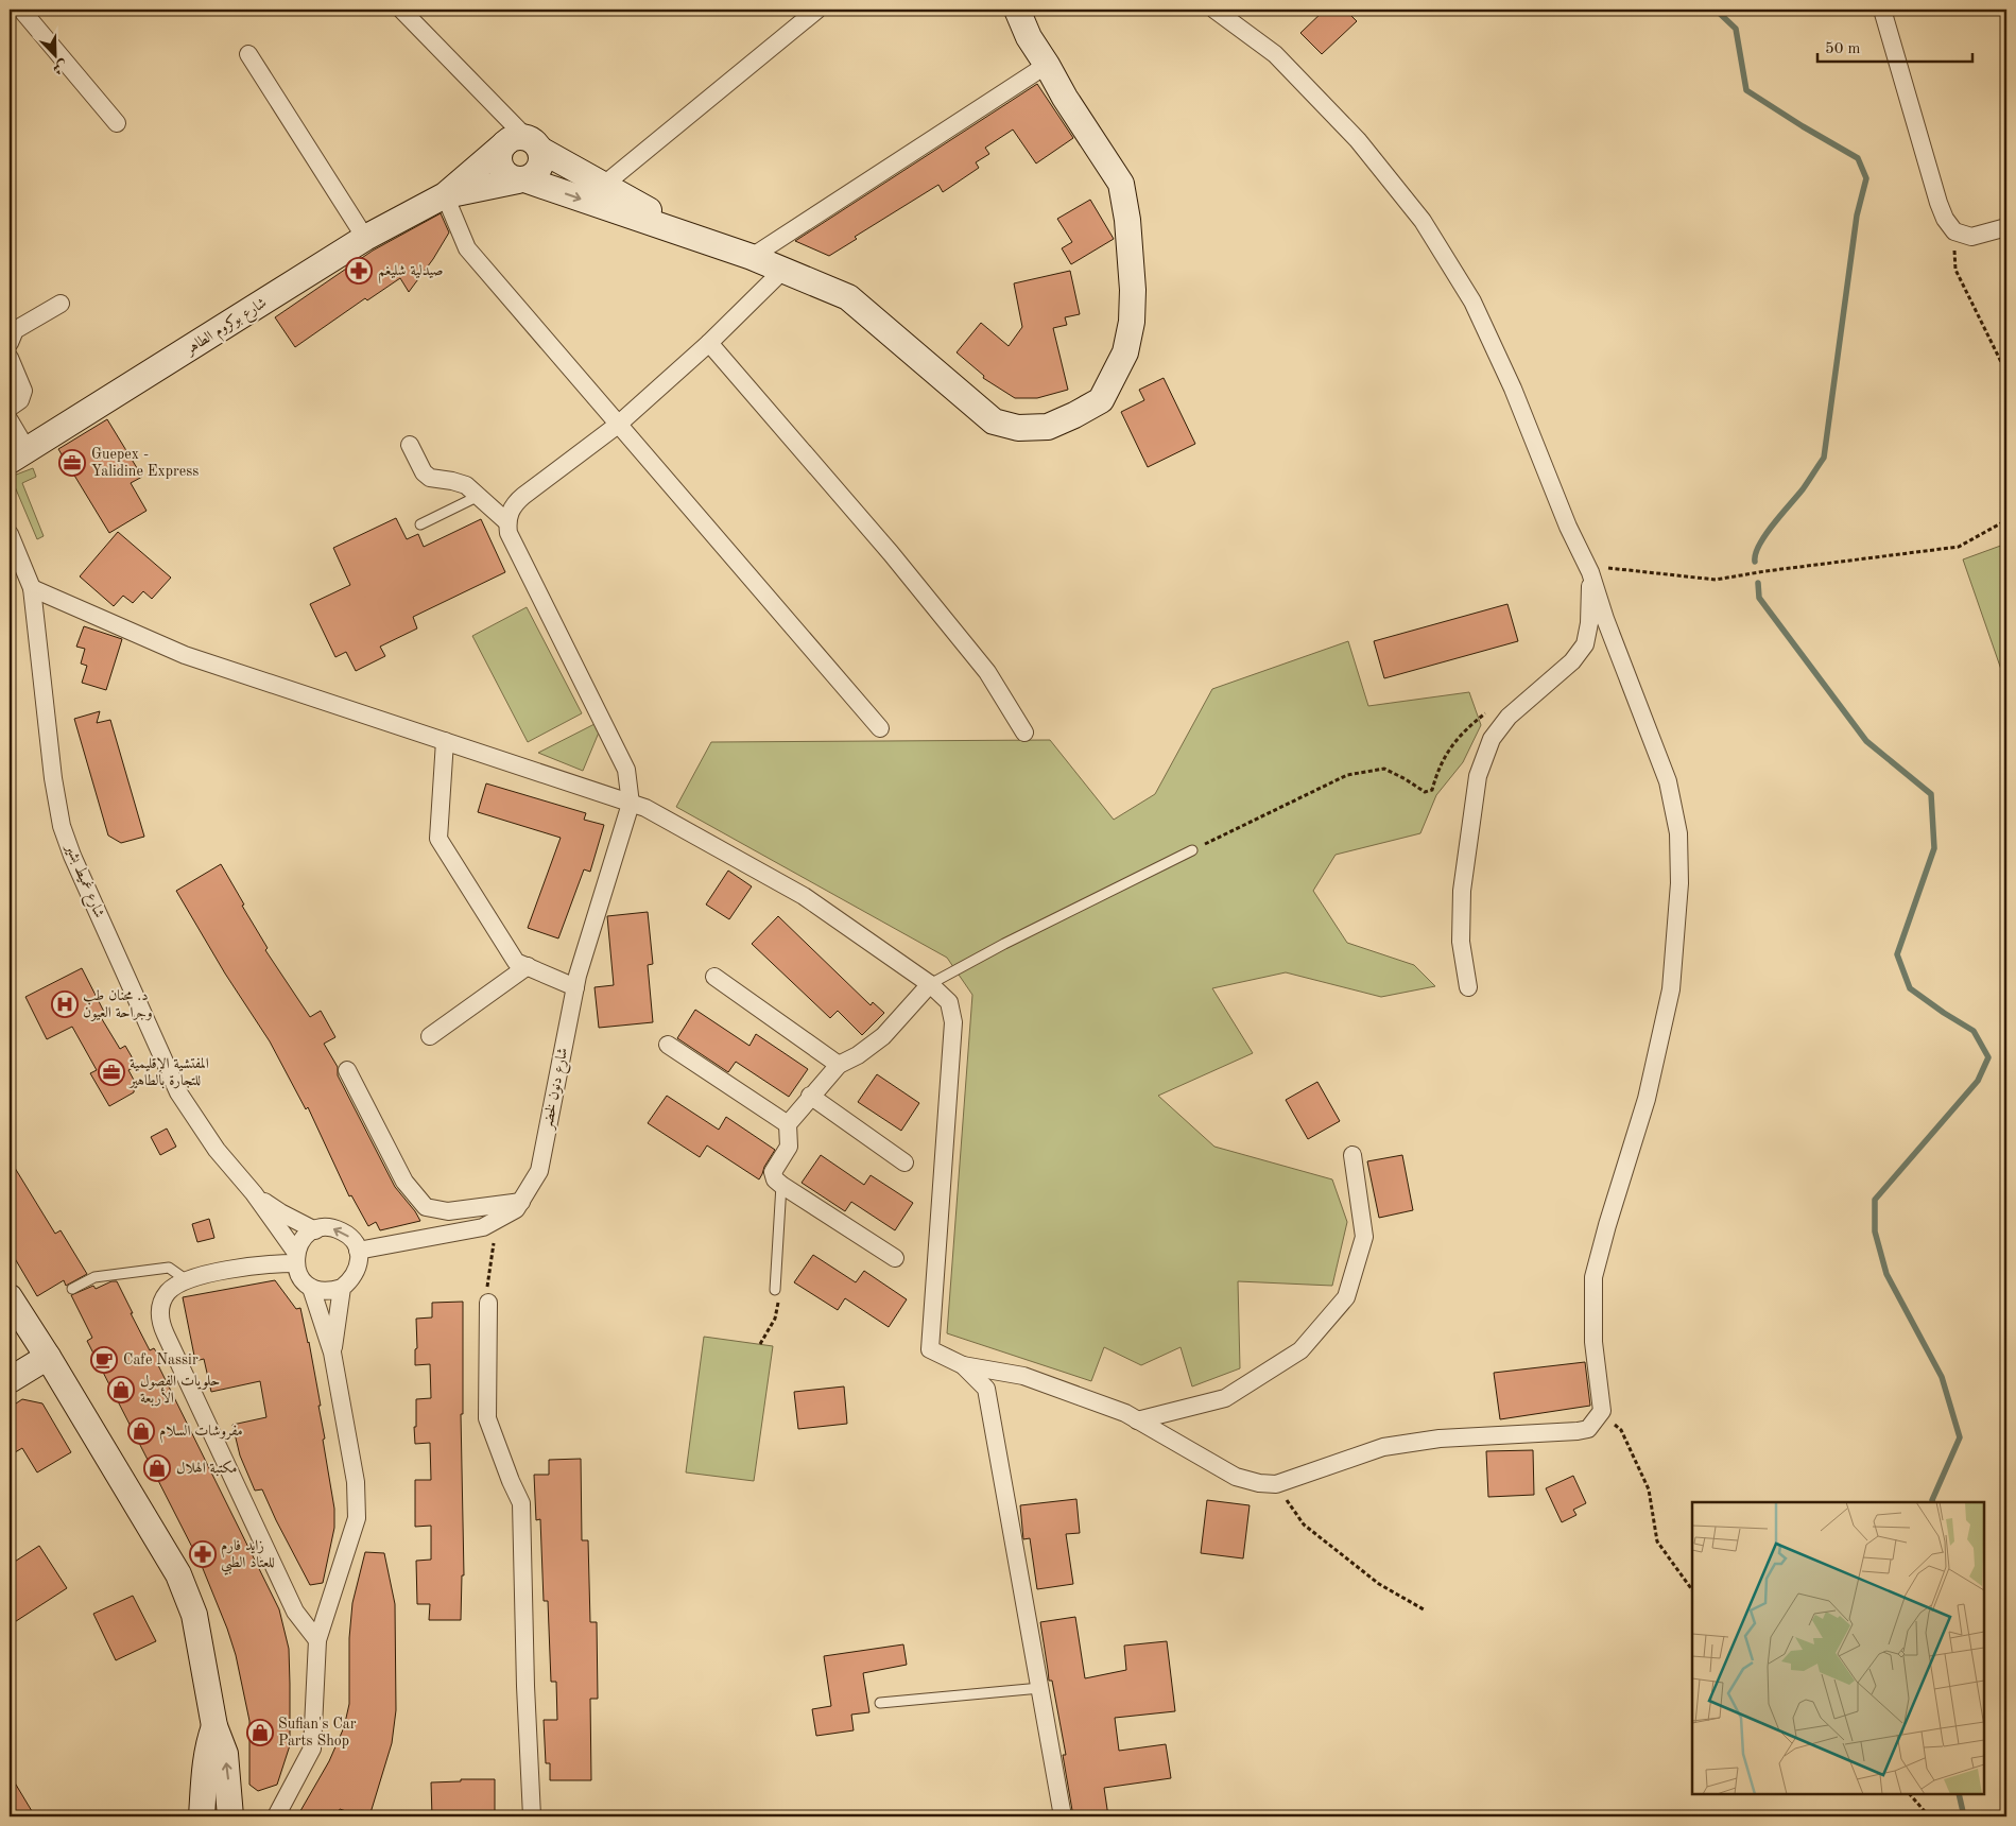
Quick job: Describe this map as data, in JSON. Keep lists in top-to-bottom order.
{
  "streets": {
    "main road": ["شارع بوكروم الطاهر"],
    "street": ["شارع غميط بشير", "شارع دنون لخضر"]
  },
  "places": {
    "pharmacy": ["صيدلية شليغم", "زايد فارم للعتاد الطبي"],
    "office": ["Guepex - Yalidine Express", "المفتشية الإقليمية للتجارة بالطاهير"],
    "hospital": ["د. محنان طب وجراحة العيون"],
    "cafe": ["Cafe Nassir"],
    "shop": [
      "حلويات الفصول الأربعة",
      "مفروشات السلام",
      "مكتبة الهلال",
      "Sufian's Car Parts Shop"
    ]
  },
  "scale_bar": "50 m",
  "north": "bottom right"
}
